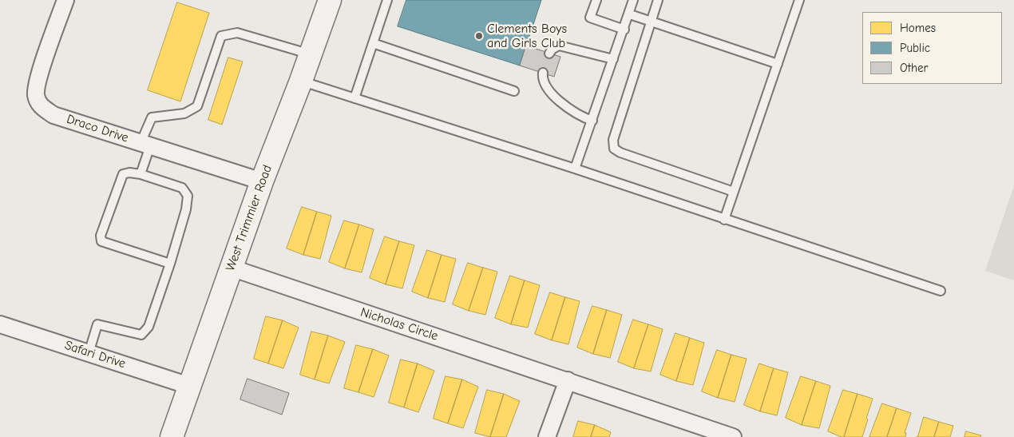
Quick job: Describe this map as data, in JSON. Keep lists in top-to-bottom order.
{
  "streets": {
    "main road": ["West Trimmier Road"],
    "street": ["Draco Drive", "Nicholas Circle", "Safari Drive"]
  },
  "crossings": [
    ["Draco Drive", "West Trimmier Road"],
    ["West Trimmier Road", "Nicholas Circle"],
    ["West Trimmier Road", "Safari Drive"]
  ],
  "places": ["Clements Boys and Girls Club"],
  "legend": ["Homes", "Public", "Other"]
}
